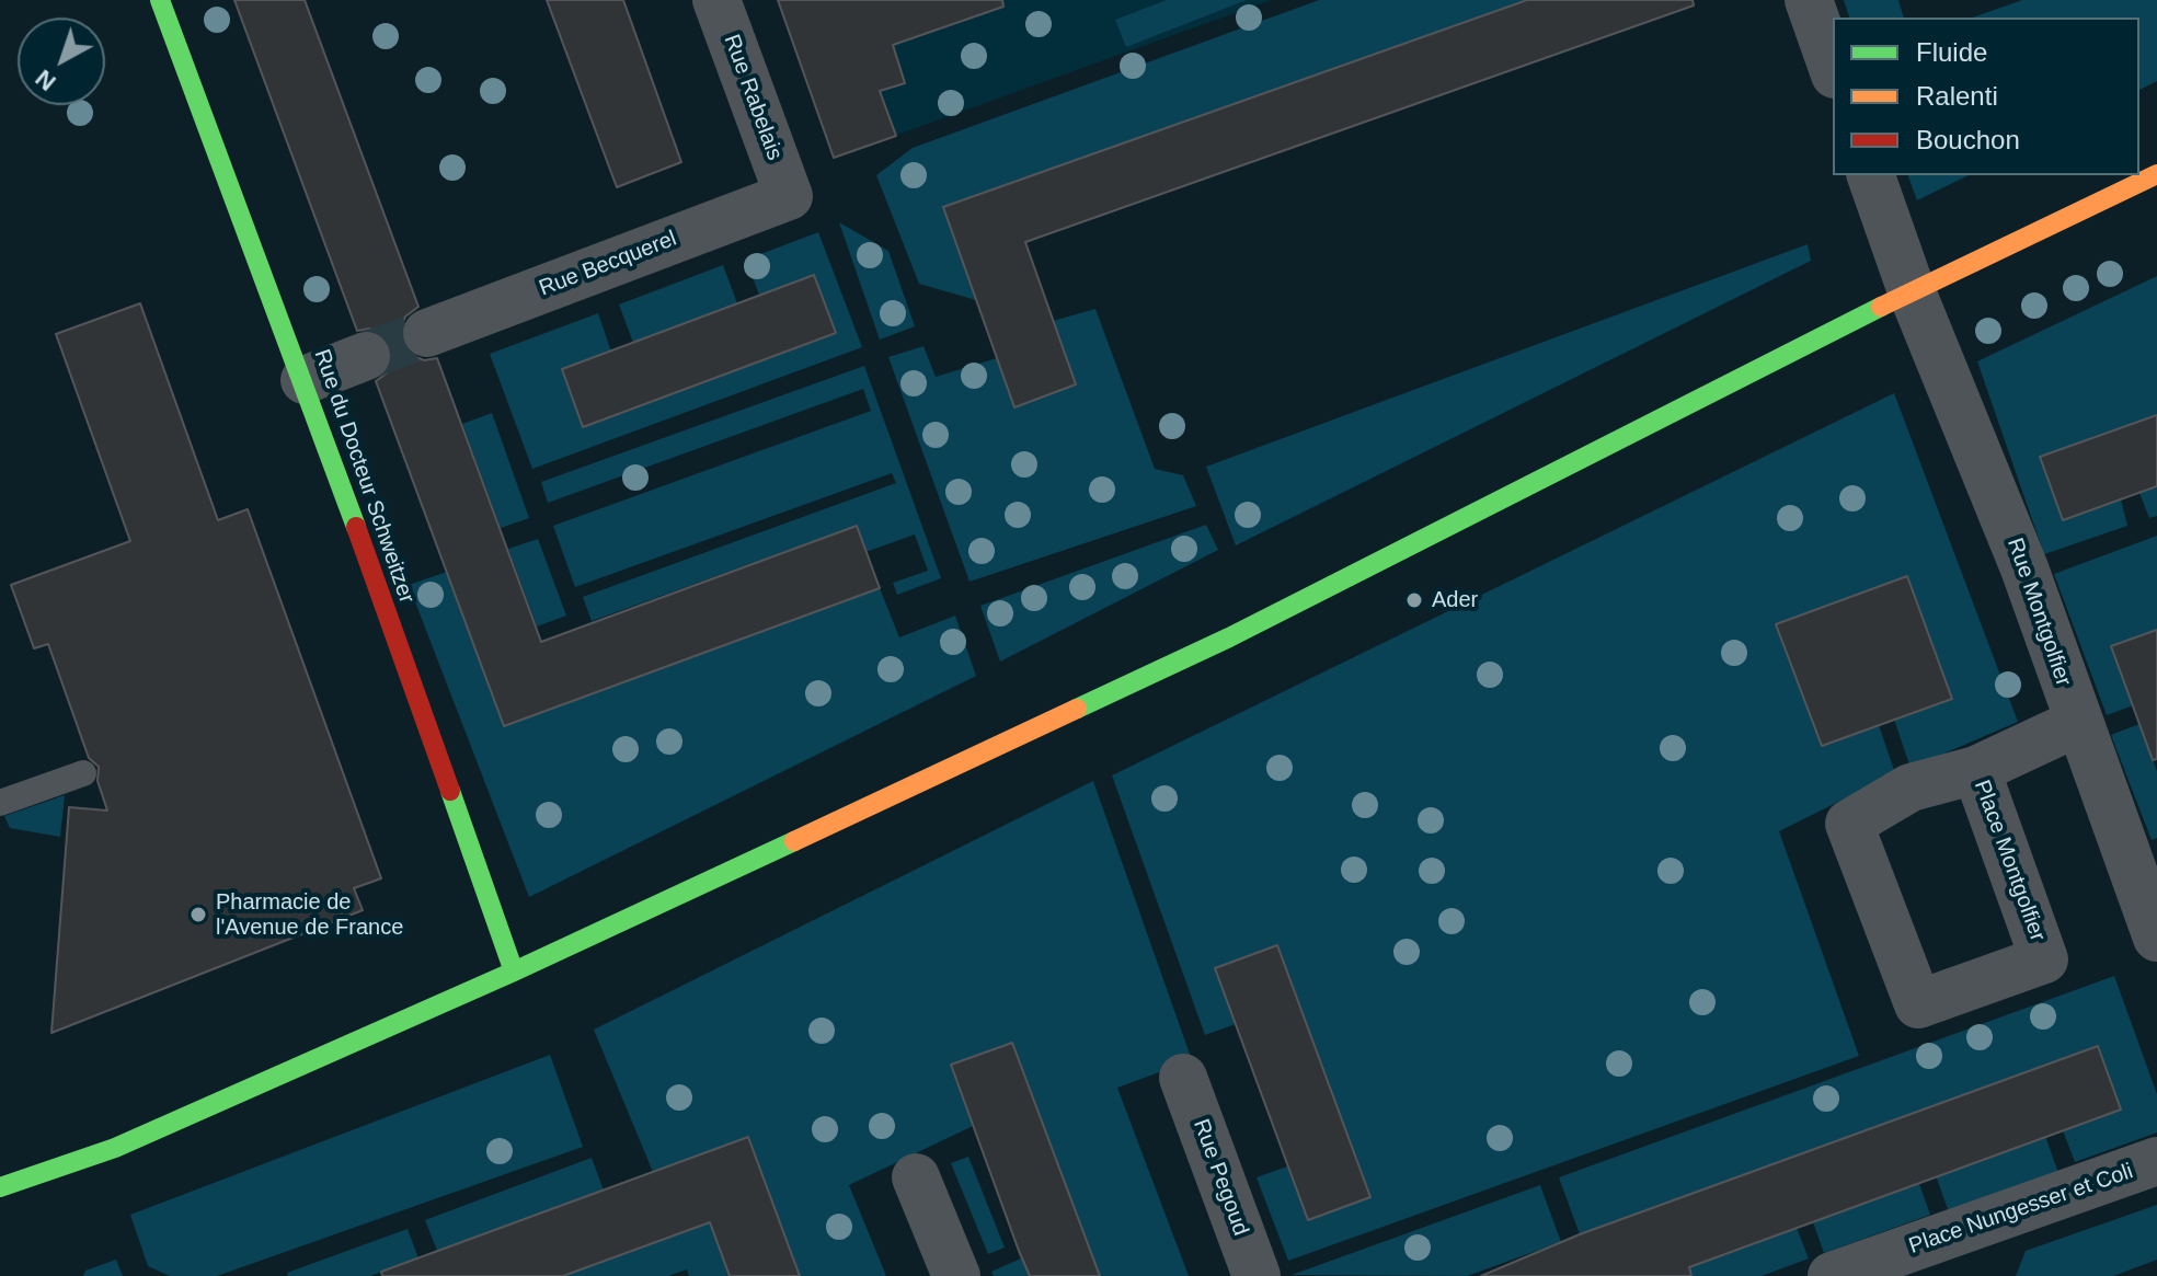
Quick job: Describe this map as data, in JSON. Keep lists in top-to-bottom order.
{
  "streets": {
    "main road": ["Rue du Docteur Schweitzer"],
    "street": [
      "Rue Rabelais",
      "Rue Becquerel",
      "Rue Montgolfier",
      "Place Montgolfier",
      "Rue Pegoud",
      "Place Nungesser et Coli"
    ]
  },
  "crossings": [
    ["Rue Rabelais", "Rue Becquerel"],
    ["Rue Montgolfier", "Place Montgolfier"]
  ],
  "places": ["Ader", "Pharmacie de l'Avenue de France"],
  "legend": ["Fluide", "Ralenti", "Bouchon"],
  "north": "bottom left"
}
